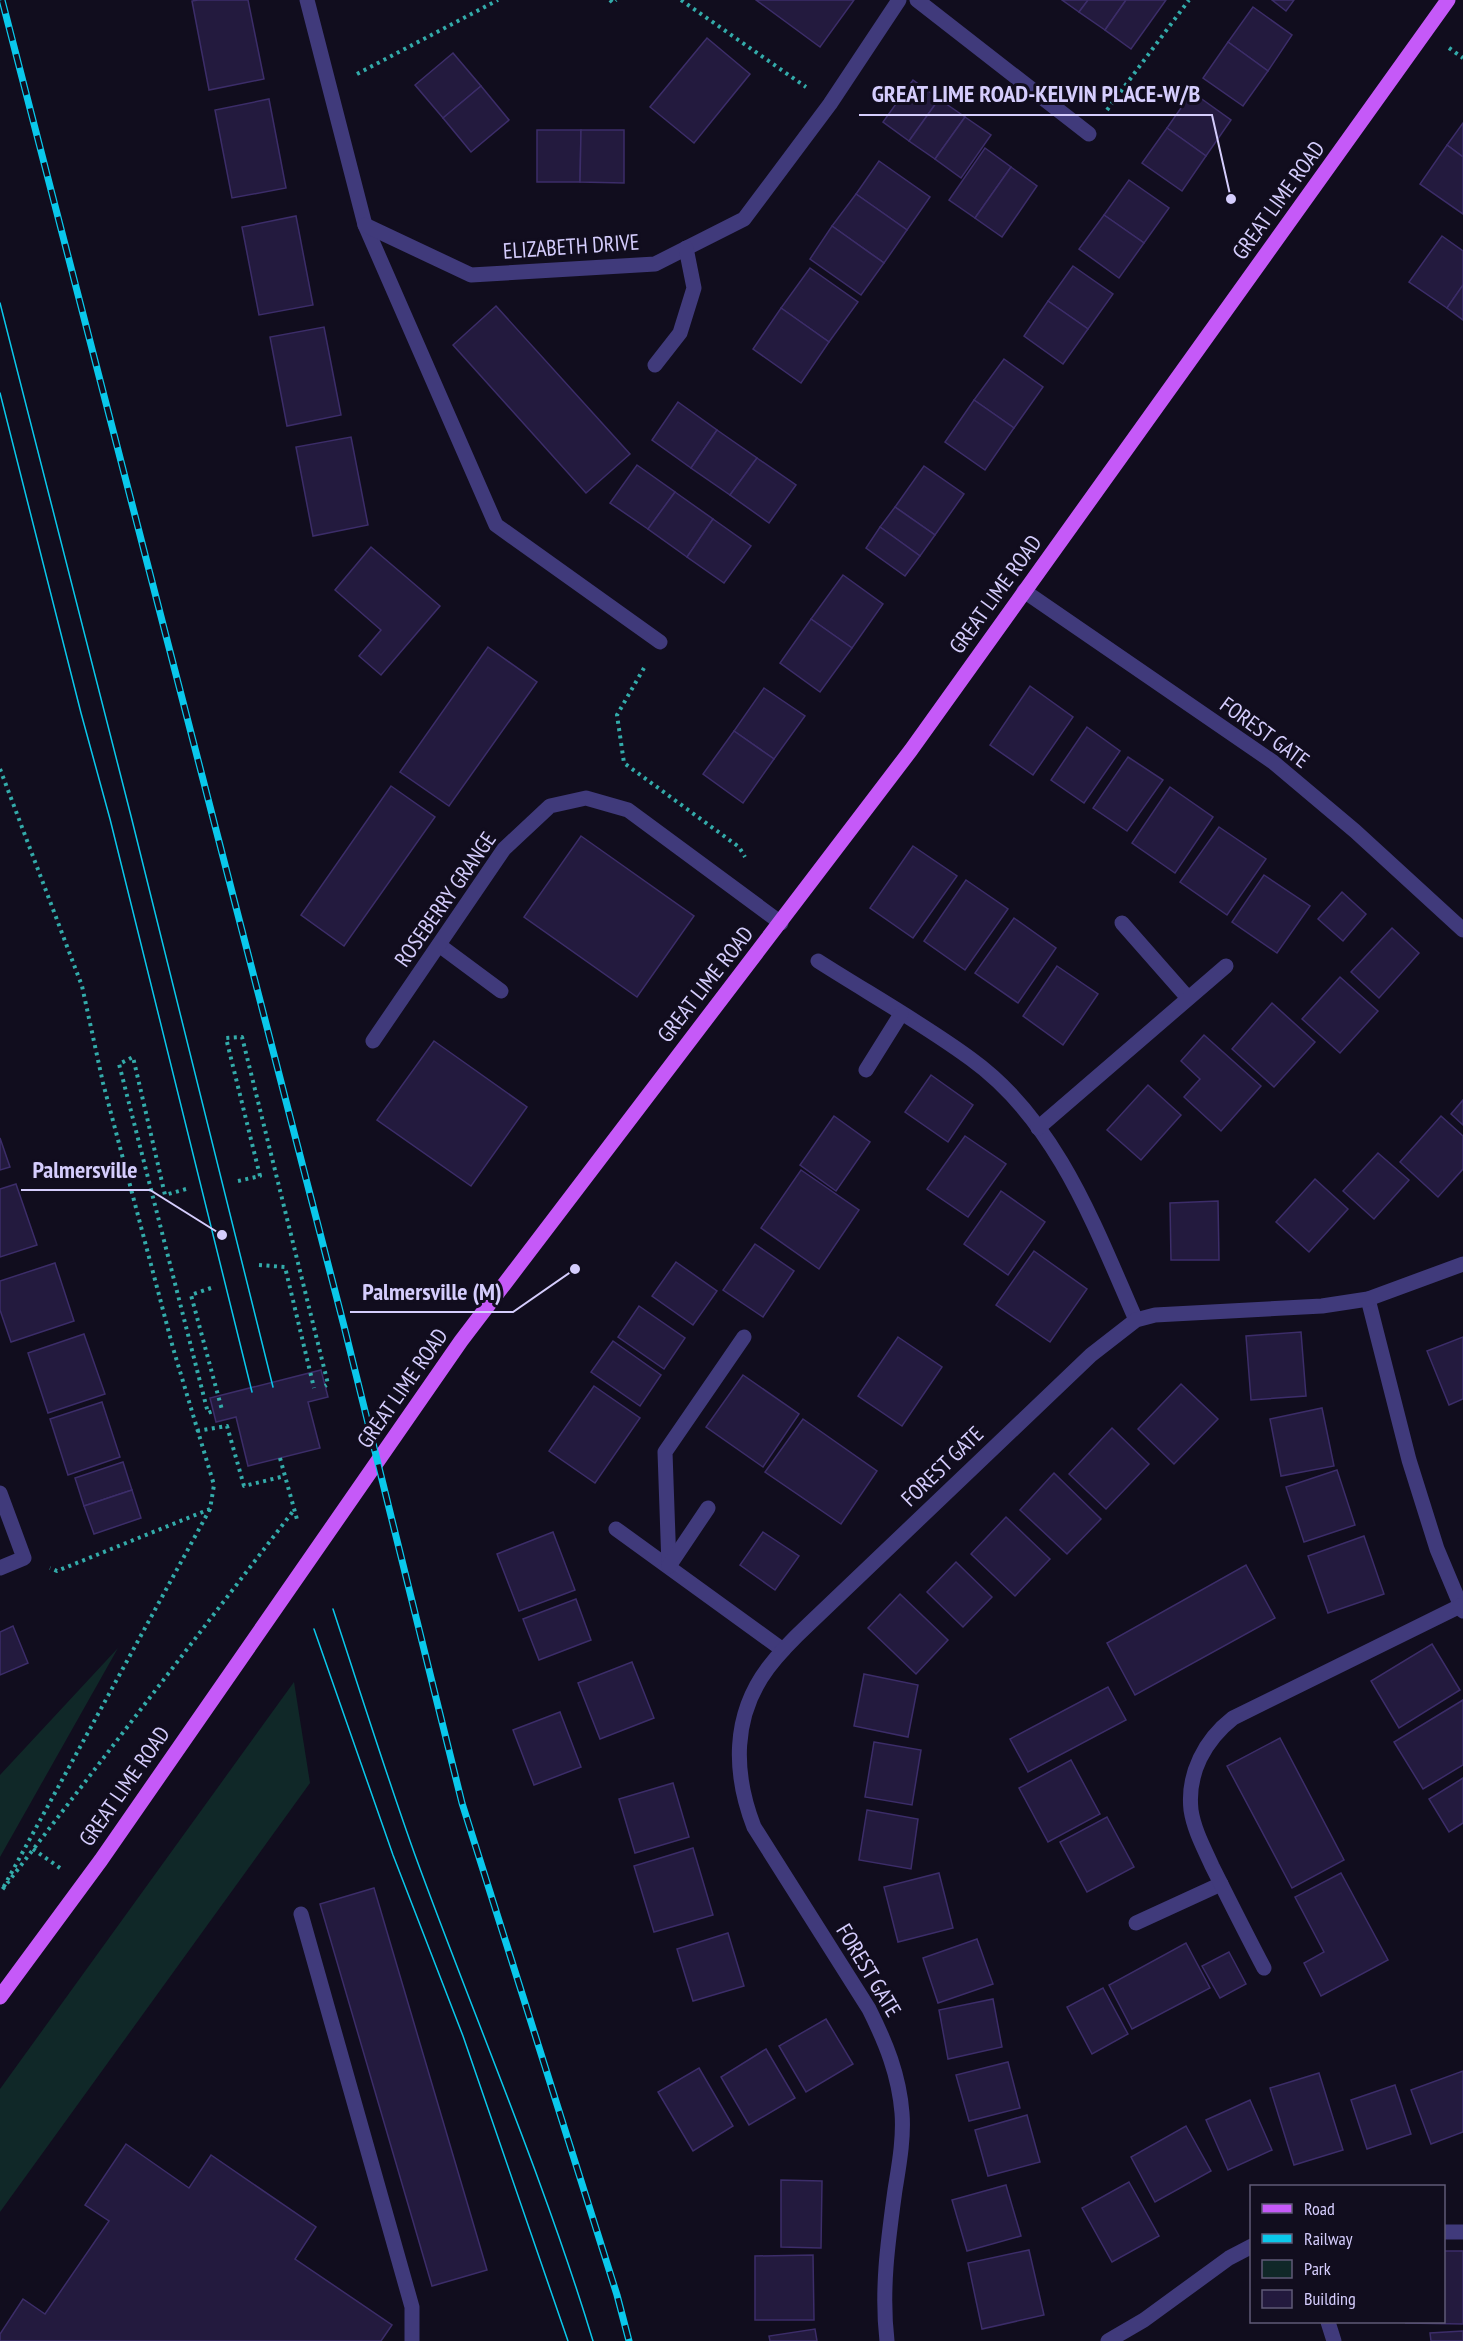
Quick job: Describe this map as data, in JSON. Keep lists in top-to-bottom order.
{
  "streets": {
    "main road": ["GREAT LIME ROAD"],
    "street": ["ELIZABETH DRIVE", "FOREST GATE", "ROSEBERRY GRANGE"]
  },
  "crossings": [
    ["GREAT LIME ROAD", "FOREST GATE"],
    ["GREAT LIME ROAD", "ROSEBERRY GRANGE"]
  ],
  "places": ["GREAT LIME ROAD-KELVIN PLACE-W/B", "Palmersville", "Palmersville (M)"],
  "legend": [
    "Road",
    "Railway",
    "Park",
    "Building"
  ]
}
